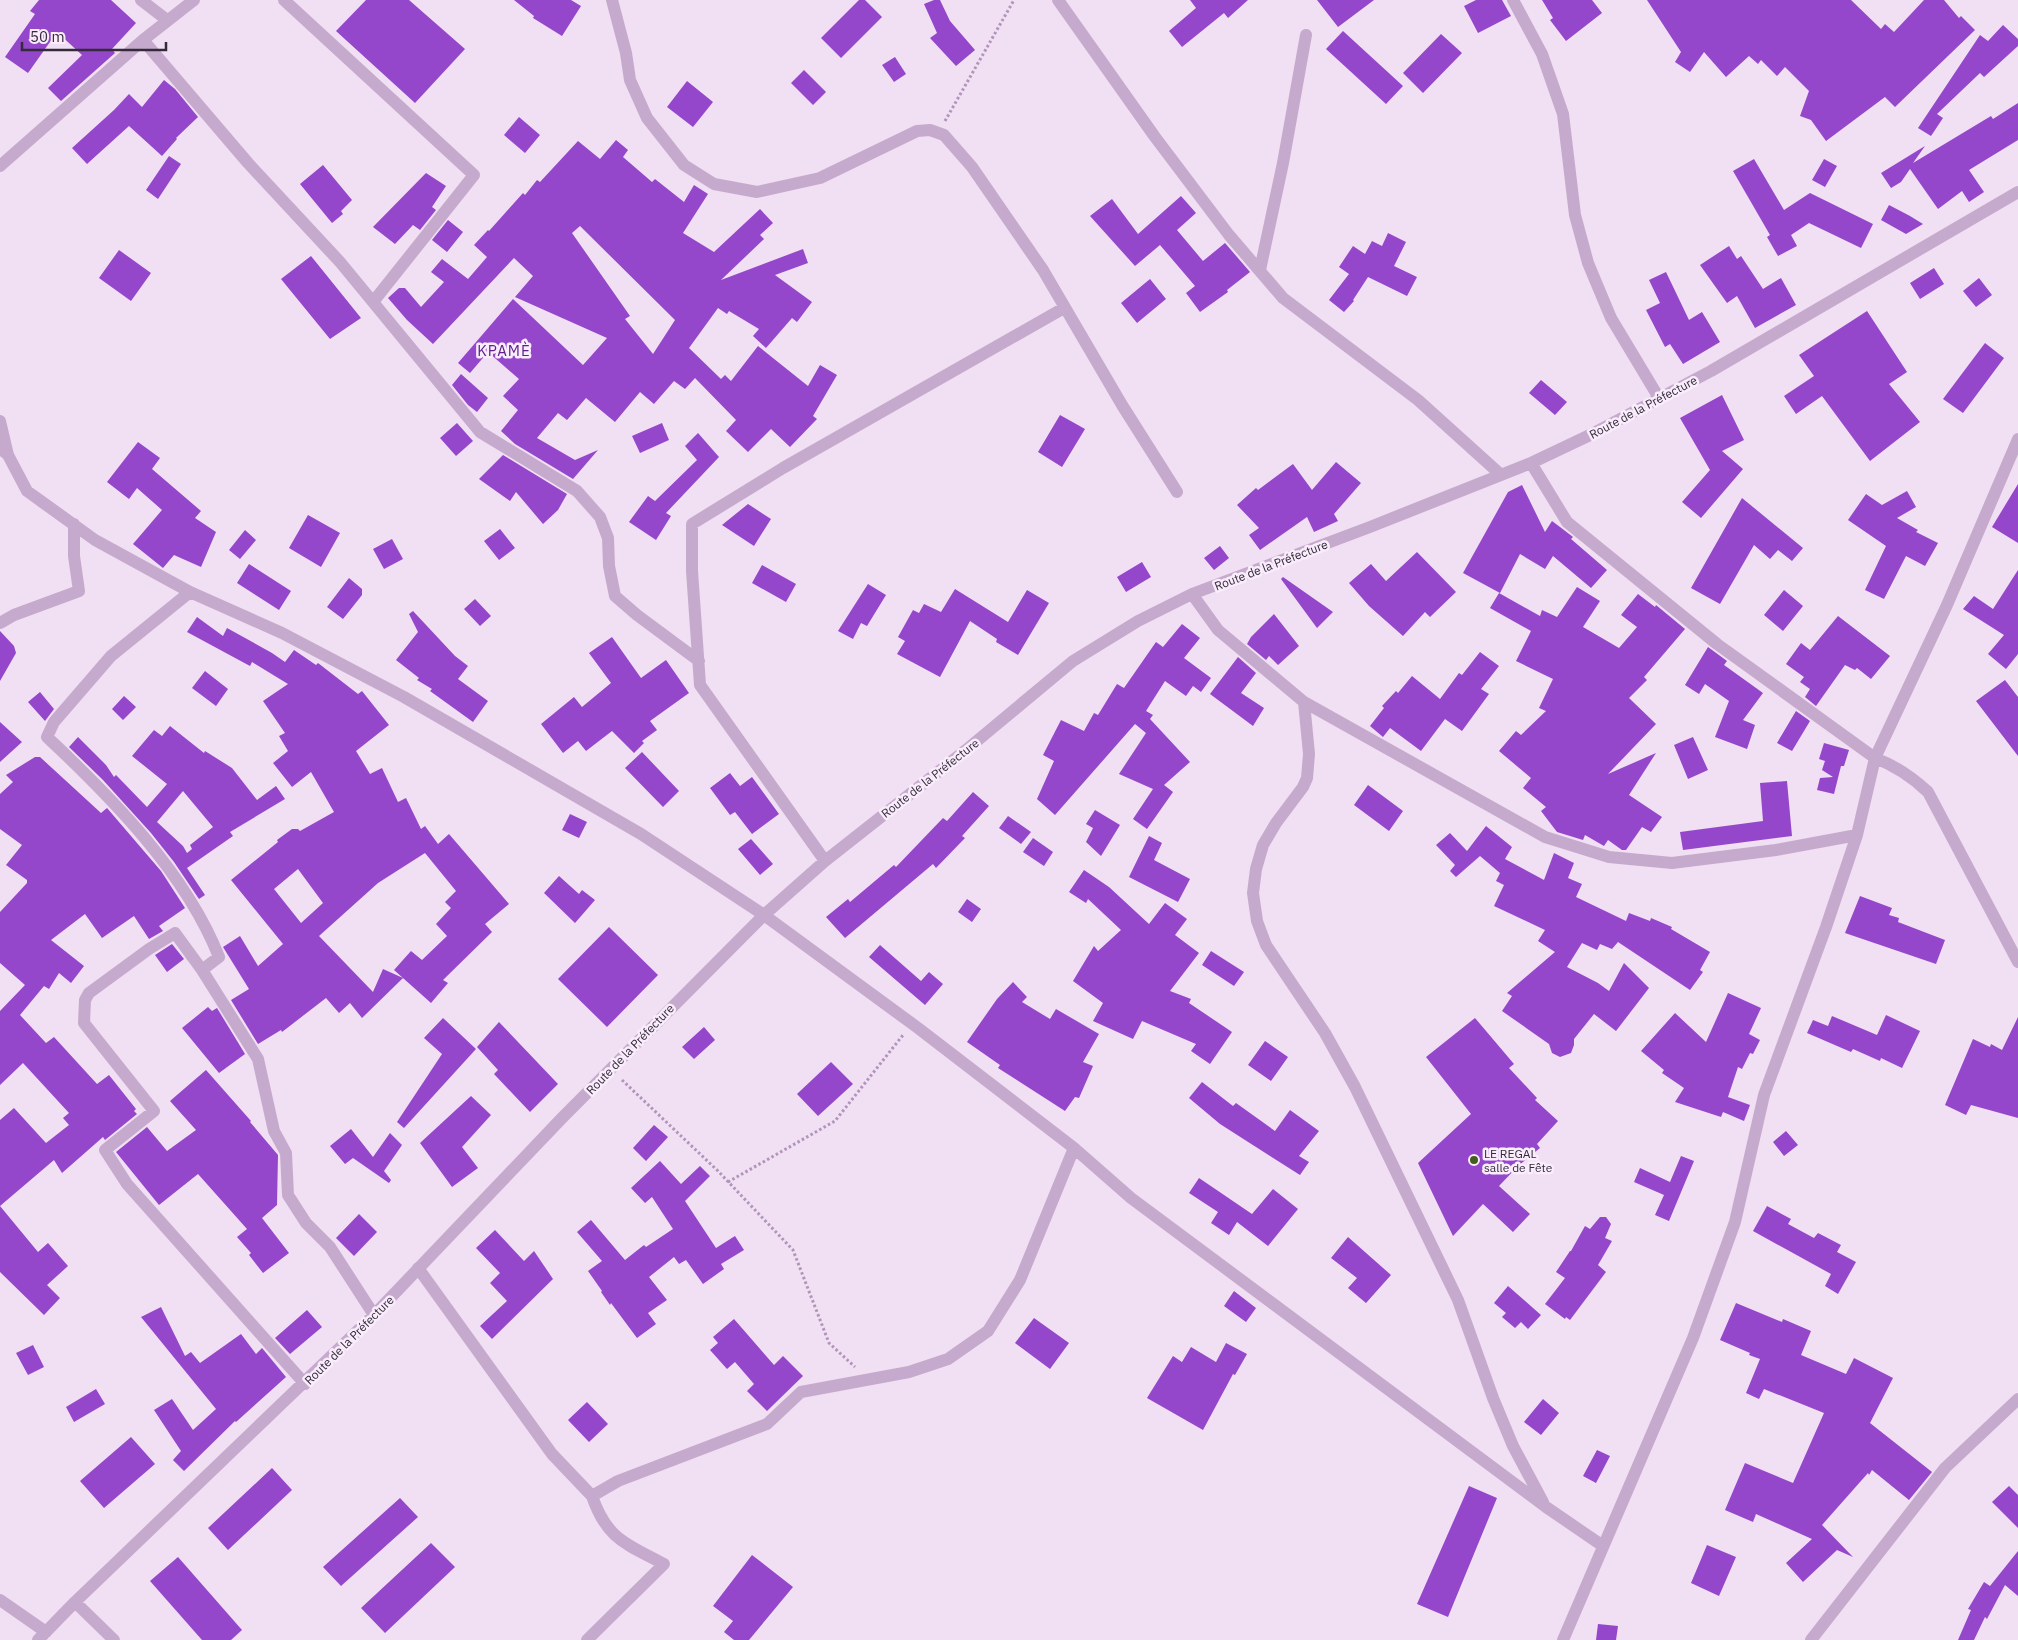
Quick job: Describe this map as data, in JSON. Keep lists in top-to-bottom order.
{
  "streets": {
    "street": ["Route de la Préfecture"]
  },
  "districts": ["KPAMÈ"],
  "places": ["LE REGAL salle de Fête"],
  "scale_bar": "50 m"
}
